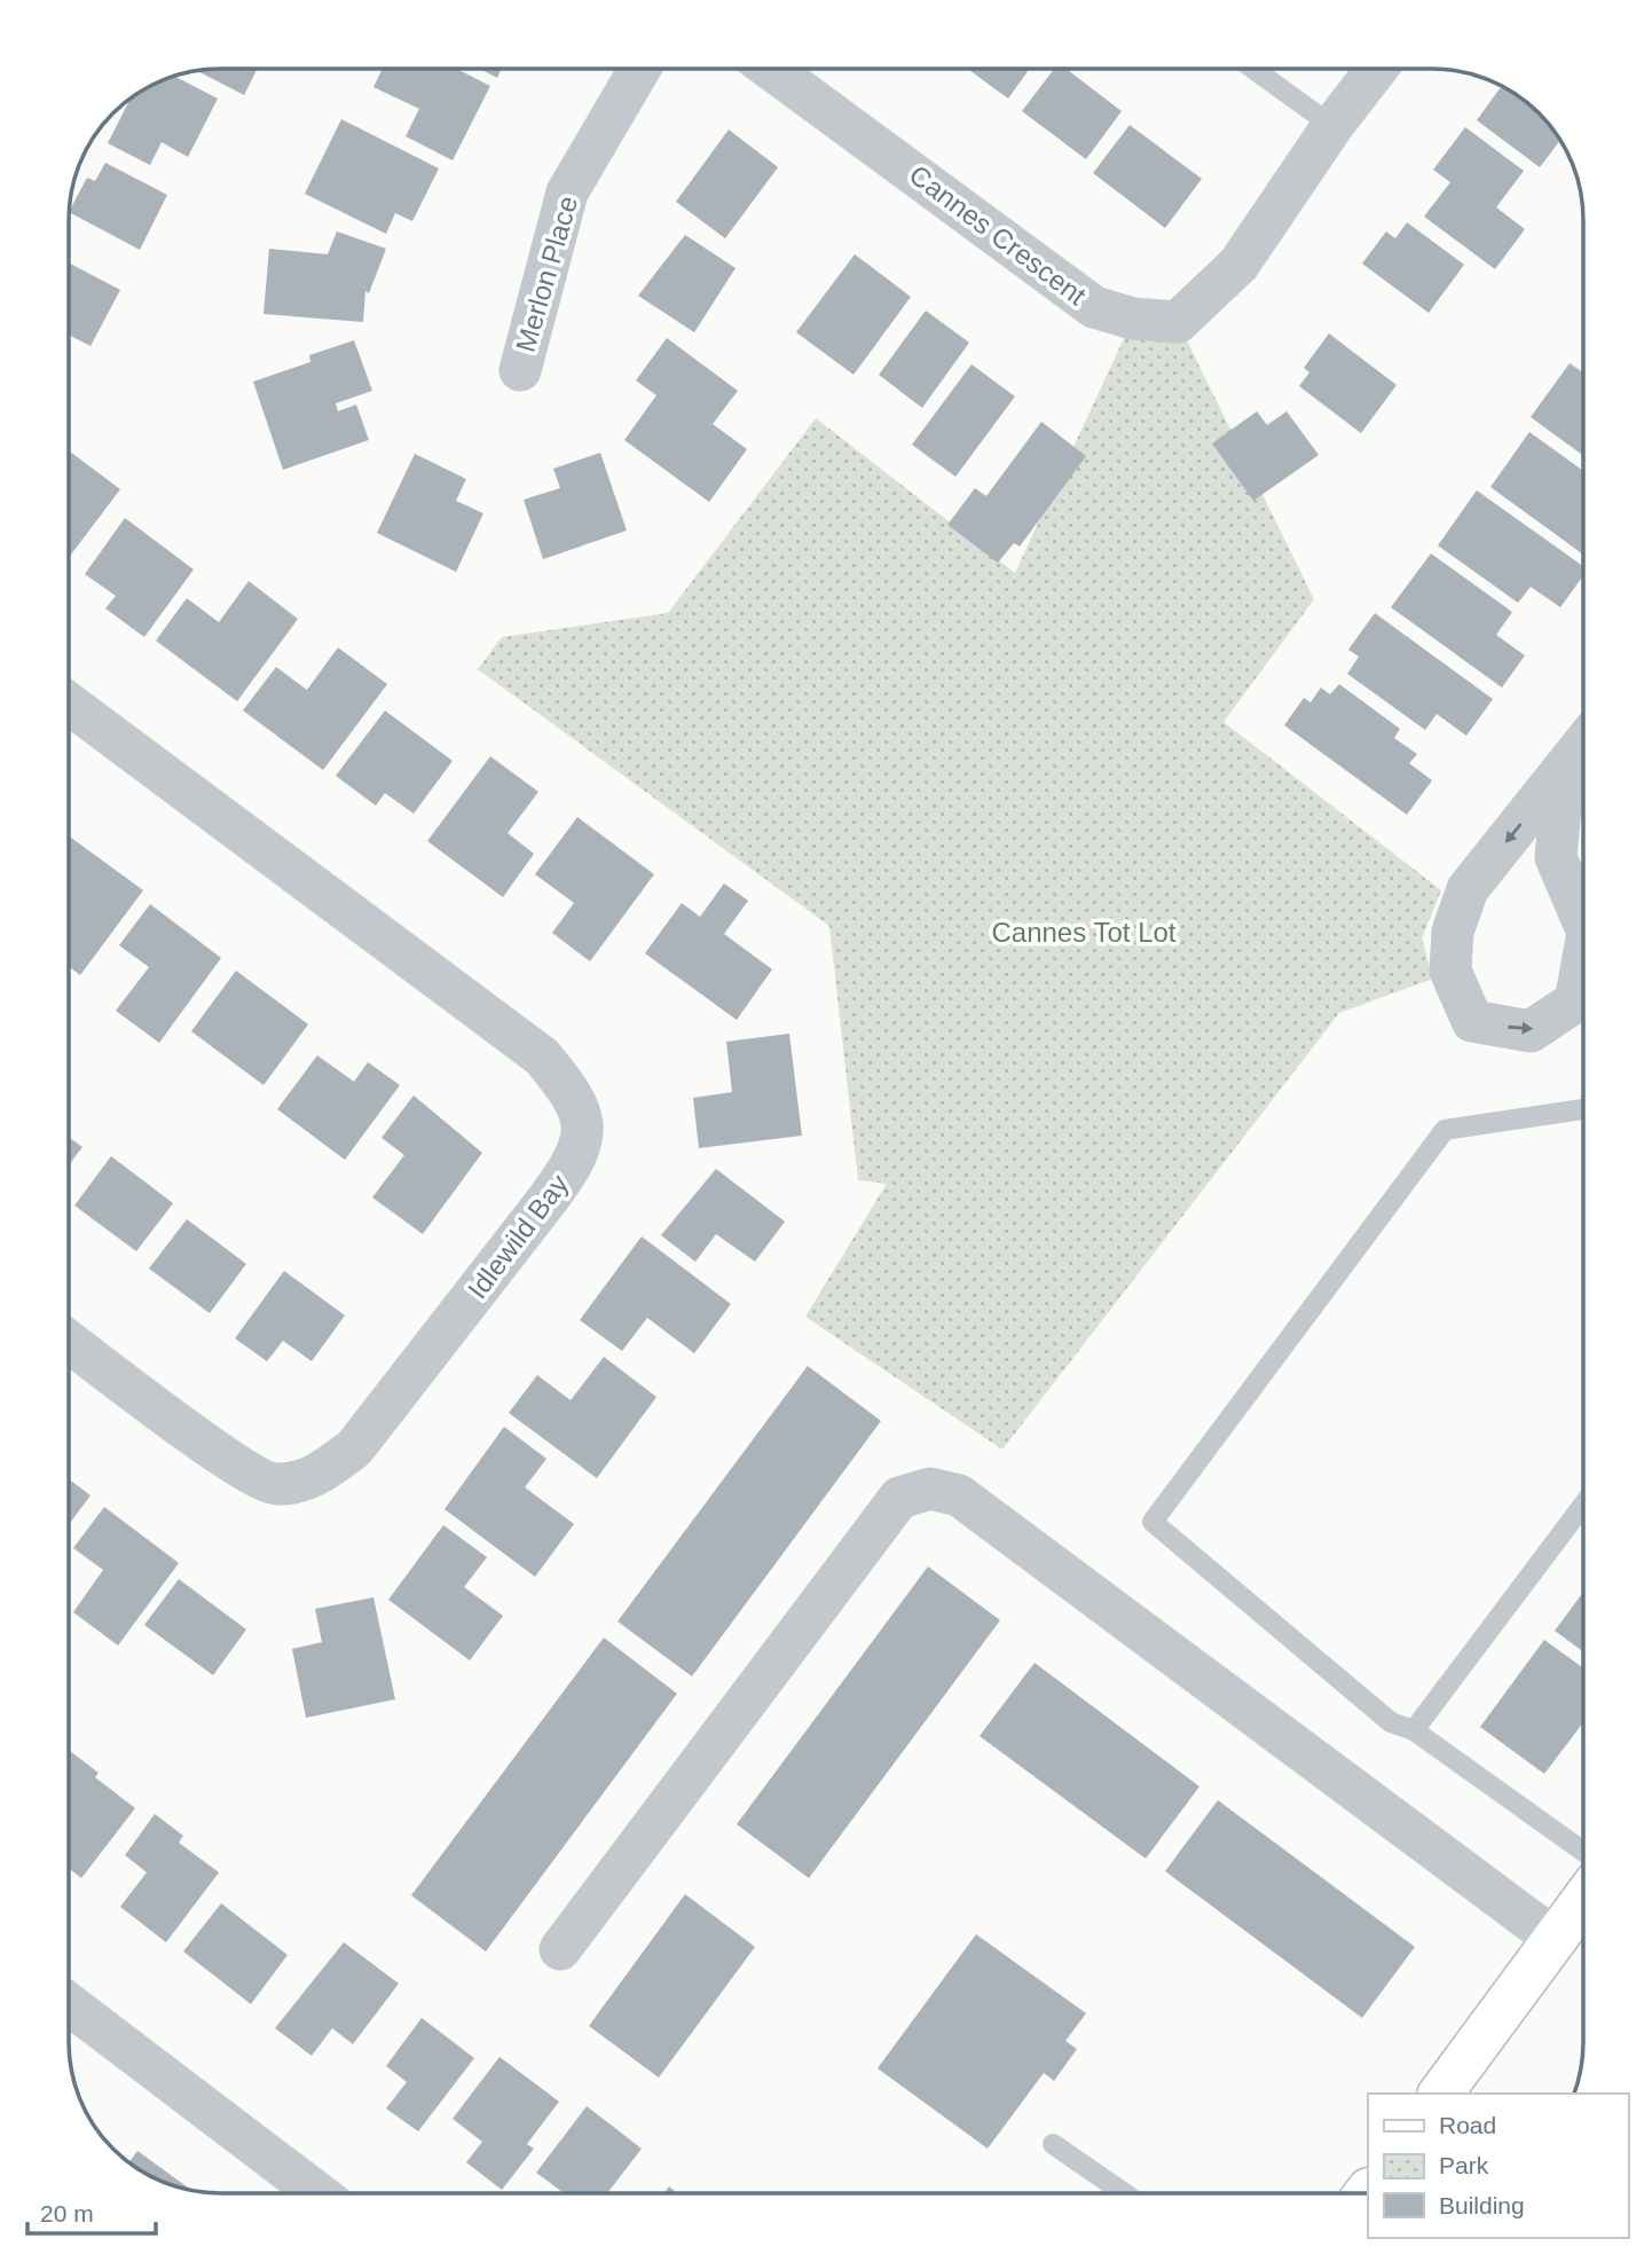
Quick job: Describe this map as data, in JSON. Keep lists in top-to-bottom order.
{
  "streets": {
    "street": ["Cannes Crescent", "Merlon Place", "Idlewild Bay"]
  },
  "parks": ["Cannes Tot Lot"],
  "legend": ["Road", "Park", "Building"],
  "scale_bar": "20 m"
}
